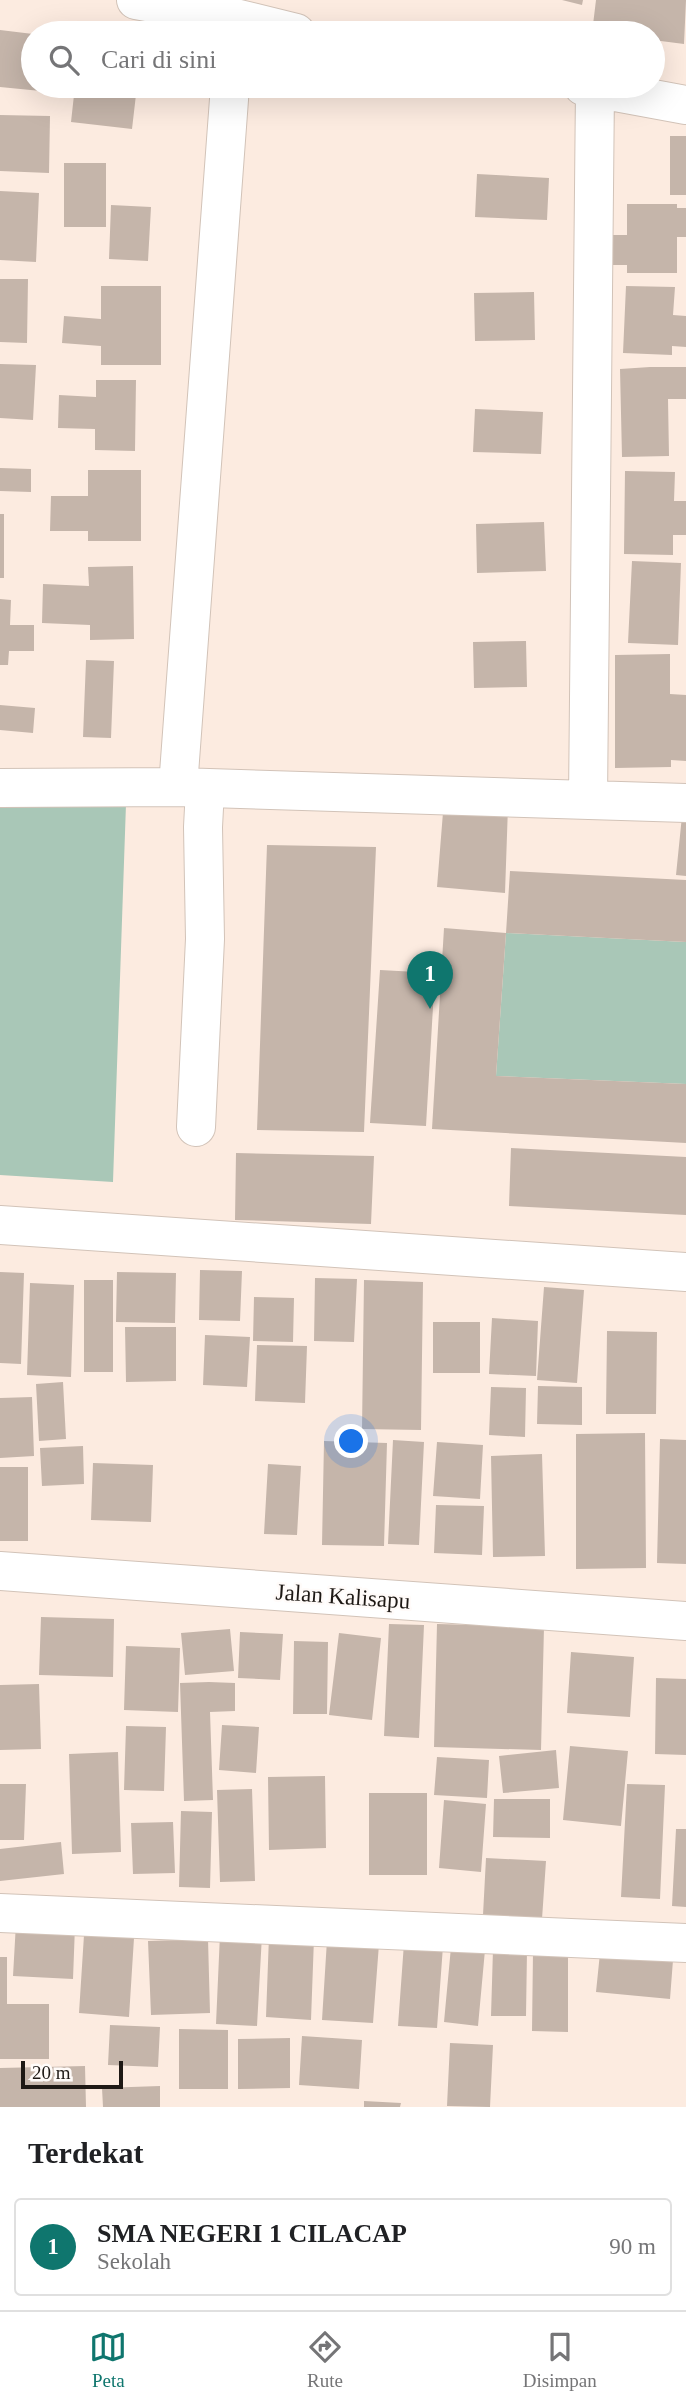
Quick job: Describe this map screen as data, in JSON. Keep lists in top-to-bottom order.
{
  "streets": {
    "street": ["Jalan Kalisapu"]
  },
  "scale_bar": "20 m",
  "page": {
    "search": "Cari di sini",
    "pins": "1",
    "scale": "20 m",
    "heading": "Terdekat",
    "list": [
      {
        "mark": "1",
        "name": "SMA NEGERI 1 CILACAP",
        "note": "Sekolah",
        "value": "90 m"
      }
    ],
    "nav": ["Peta", "Rute", "Disimpan"]
  }
}
